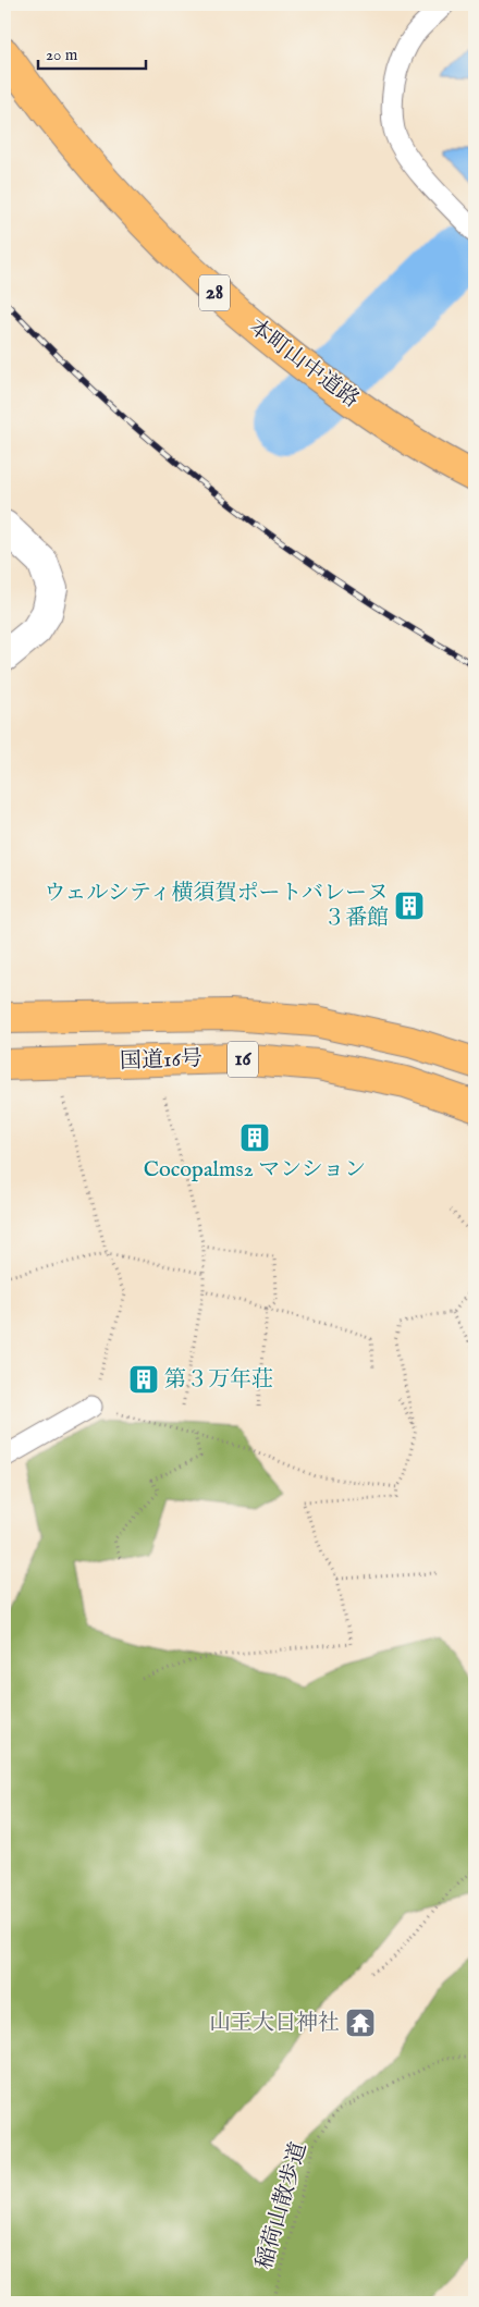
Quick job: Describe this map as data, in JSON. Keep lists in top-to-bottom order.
{
  "streets": {
    "highway": [
      "28",
      "本町山中道路",
      "16",
      "国道16号"
    ],
    "path": ["稲荷山散歩道"]
  },
  "places": {
    "building": ["ウェルシティ横須賀ポートバレーヌ ３番館", "Cocopalms2 マンション", "第３万年荘"],
    "temple": ["山王大日神社"]
  },
  "scale_bar": "20 m"
}
